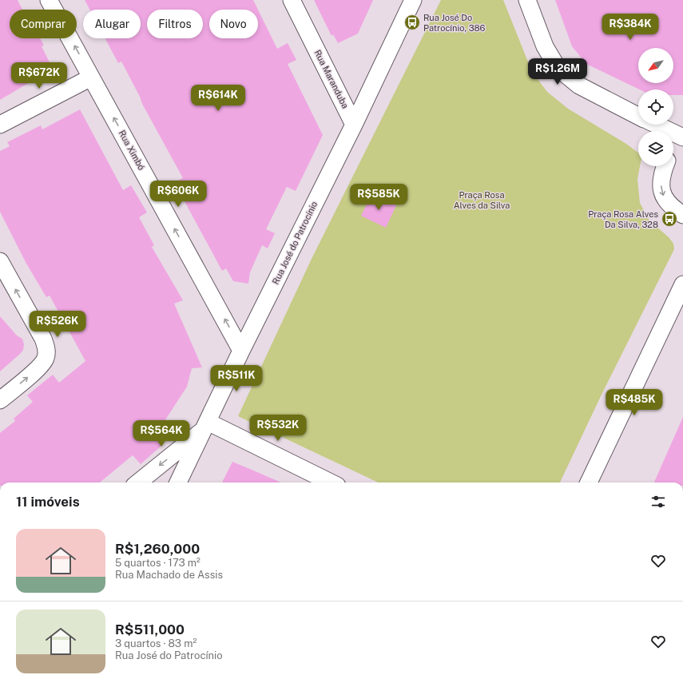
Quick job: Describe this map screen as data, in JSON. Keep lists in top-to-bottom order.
{
  "streets": {
    "street": ["Rua Maranduba", "Rua Ximbó", "Rua José do Patrocínio"]
  },
  "crossings": [
    ["Rua Maranduba", "Rua José do Patrocínio"],
    ["Rua Ximbó", "Rua José do Patrocínio"]
  ],
  "one_way": ["Rua Ximbó"],
  "parks": ["Praça Rosa Alves da Silva"],
  "places": {
    "bus stop": ["Rua José Do Patrocínio, 386", "Praça Rosa Alves Da Silva, 328"]
  },
  "north": "bottom left",
  "page": {
    "chip": [
      "Comprar",
      "Alugar",
      "Filtros",
      "Novo"
    ],
    "price": [
      "R$384K",
      "R$1.26M",
      "R$672K",
      "R$614K",
      "R$606K",
      "R$585K",
      "R$526K",
      "R$511K",
      "R$485K",
      "R$532K",
      "R$564K"
    ],
    "heading": "11 imóveis",
    "list": [
      {
        "name": "R$1,260,000",
        "note": "5 quartos · 173 m² · Rua Machado de Assis"
      },
      {
        "name": "R$511,000",
        "note": "3 quartos · 83 m² · Rua José do Patrocínio"
      }
    ]
  }
}
